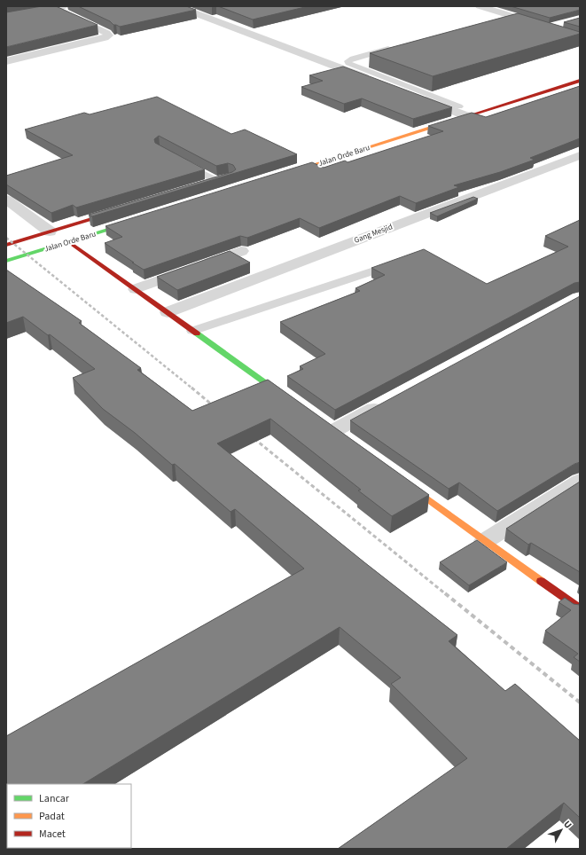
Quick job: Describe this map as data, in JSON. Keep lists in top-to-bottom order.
{
  "streets": {
    "main road": ["Jalan Orde Baru"],
    "street": ["Gang Mesjid"]
  },
  "legend": ["Lancar", "Padat", "Macet"],
  "north": "top right"
}
